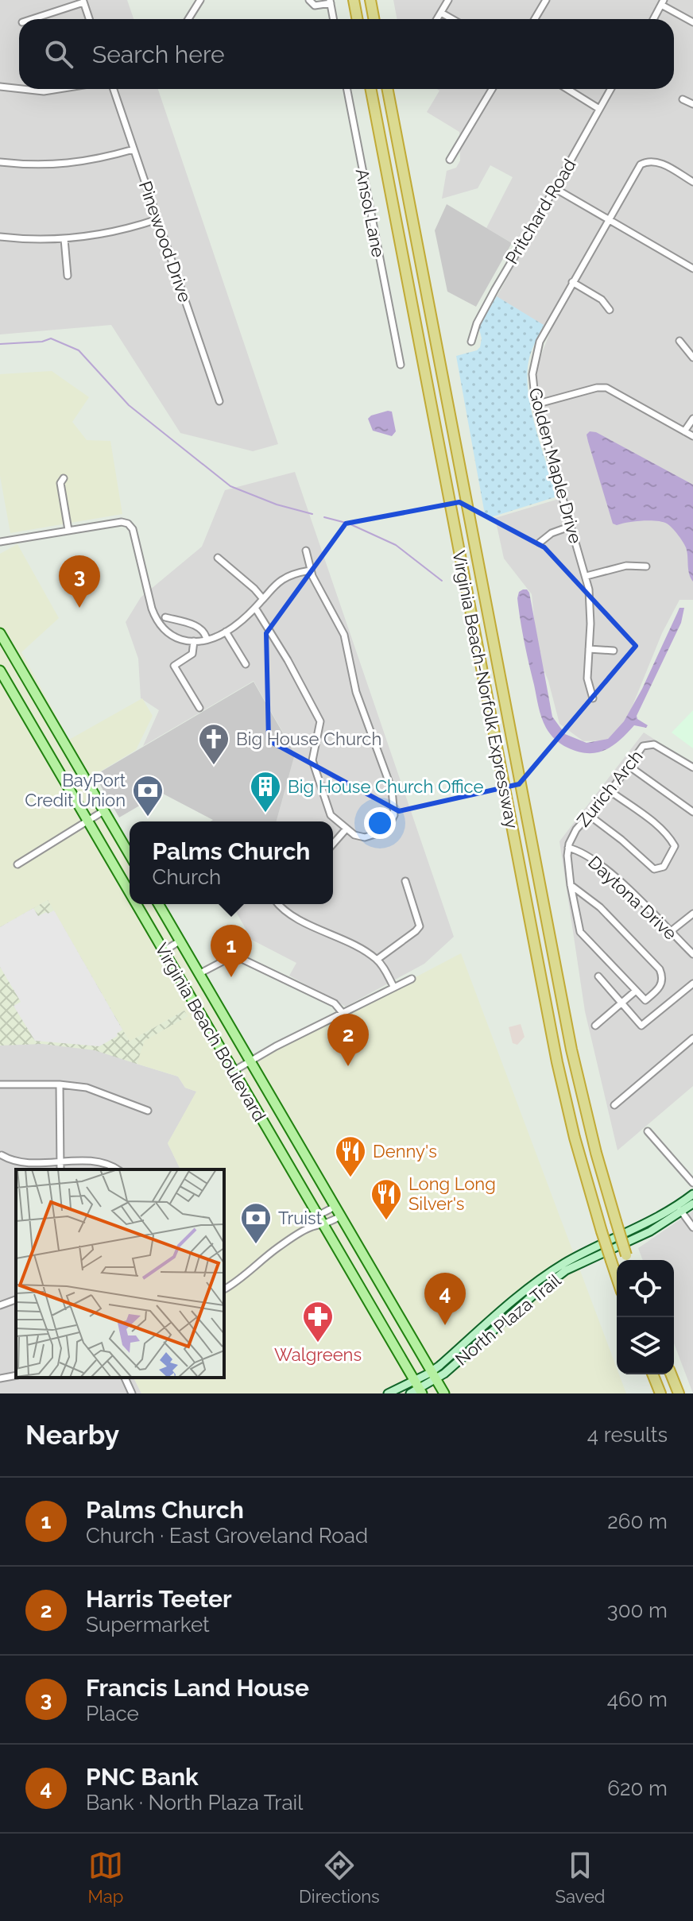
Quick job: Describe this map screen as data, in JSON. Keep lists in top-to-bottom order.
{
  "streets": {
    "highway": ["Virginia Beach-Norfolk Expressway"],
    "main road": ["Virginia Beach Boulevard", "North Plaza Trail"],
    "street": [
      "Pritchard Road",
      "Ansol Lane",
      "Pinewood Drive",
      "Golden Maple Drive",
      "Zurich Arch",
      "Daytona Drive"
    ]
  },
  "crossings": [
    ["Zurich Arch", "Daytona Drive"],
    ["Virginia Beach Boulevard", "North Plaza Trail"]
  ],
  "places": {
    "church": ["Big House Church"],
    "building": ["Big House Church Office"],
    "bank": ["BayPort Credit Union", "Truist"],
    "restaurant": ["Denny's", "Long Long Silver's"],
    "pharmacy": ["Walgreens"]
  },
  "page": {
    "search": "Search here",
    "pins": [
      "3",
      "1",
      "2",
      "4"
    ],
    "popup": ["Palms Church", "Church"],
    "heading": ["Nearby", "4 results"],
    "list": [
      {
        "mark": "1",
        "name": "Palms Church",
        "note": "Church · East Groveland Road",
        "value": "260 m"
      },
      {
        "mark": "2",
        "name": "Harris Teeter",
        "note": "Supermarket",
        "value": "300 m"
      },
      {
        "mark": "3",
        "name": "Francis Land House",
        "note": "Place",
        "value": "460 m"
      },
      {
        "mark": "4",
        "name": "PNC Bank",
        "note": "Bank · North Plaza Trail",
        "value": "620 m"
      }
    ],
    "nav": ["Map", "Directions", "Saved"]
  }
}
